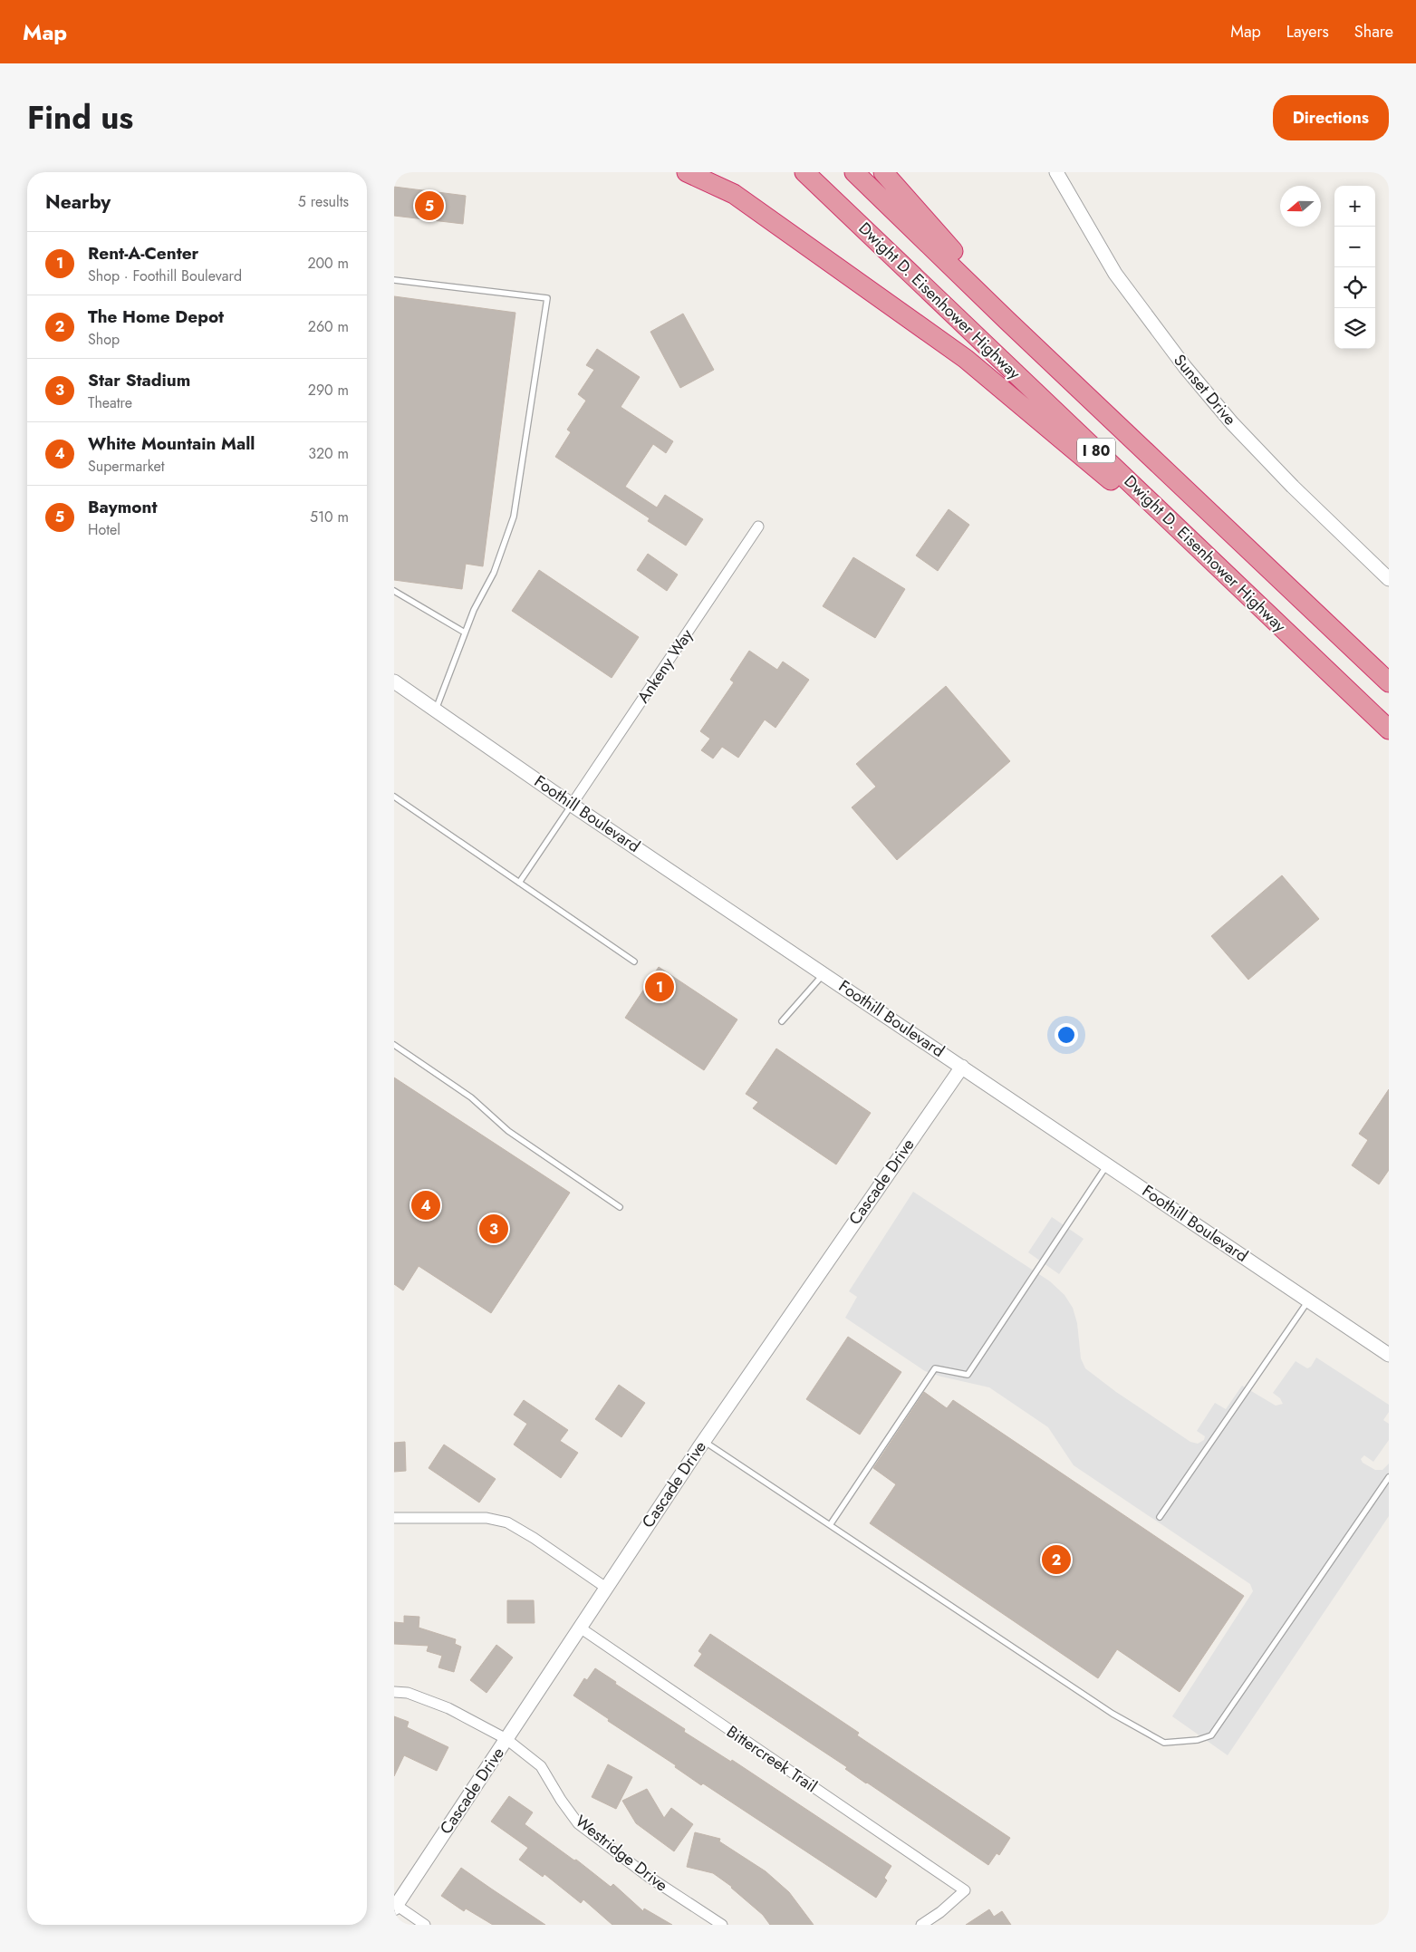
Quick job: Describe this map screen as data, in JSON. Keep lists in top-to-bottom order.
{
  "streets": {
    "highway": ["Dwight D. Eisenhower Highway", "I 80"],
    "street": [
      "Sunset Drive",
      "Ankeny Way",
      "Foothill Boulevard",
      "Cascade Drive",
      "Bittercreek Trail",
      "Westridge Drive"
    ]
  },
  "crossings": [
    ["Ankeny Way", "Foothill Boulevard"],
    ["Foothill Boulevard", "Cascade Drive"],
    ["Cascade Drive", "Bittercreek Trail"],
    ["Cascade Drive", "Westridge Drive"]
  ],
  "north": "left",
  "page": {
    "header": "Map",
    "nav": ["Map", "Layers", "Share"],
    "title": "Find us",
    "buttons": "Directions",
    "heading": ["Nearby", "5 results"],
    "map_buttons": ["+", "−"],
    "pins": [
      "5",
      "1",
      "4",
      "3",
      "2"
    ],
    "list": [
      {
        "mark": "1",
        "name": "Rent-A-Center",
        "note": "Shop · Foothill Boulevard",
        "value": "200 m"
      },
      {
        "mark": "2",
        "name": "The Home Depot",
        "note": "Shop",
        "value": "260 m"
      },
      {
        "mark": "3",
        "name": "Star Stadium",
        "note": "Theatre",
        "value": "290 m"
      },
      {
        "mark": "4",
        "name": "White Mountain Mall",
        "note": "Supermarket",
        "value": "320 m"
      },
      {
        "mark": "5",
        "name": "Baymont",
        "note": "Hotel",
        "value": "510 m"
      }
    ]
  }
}
